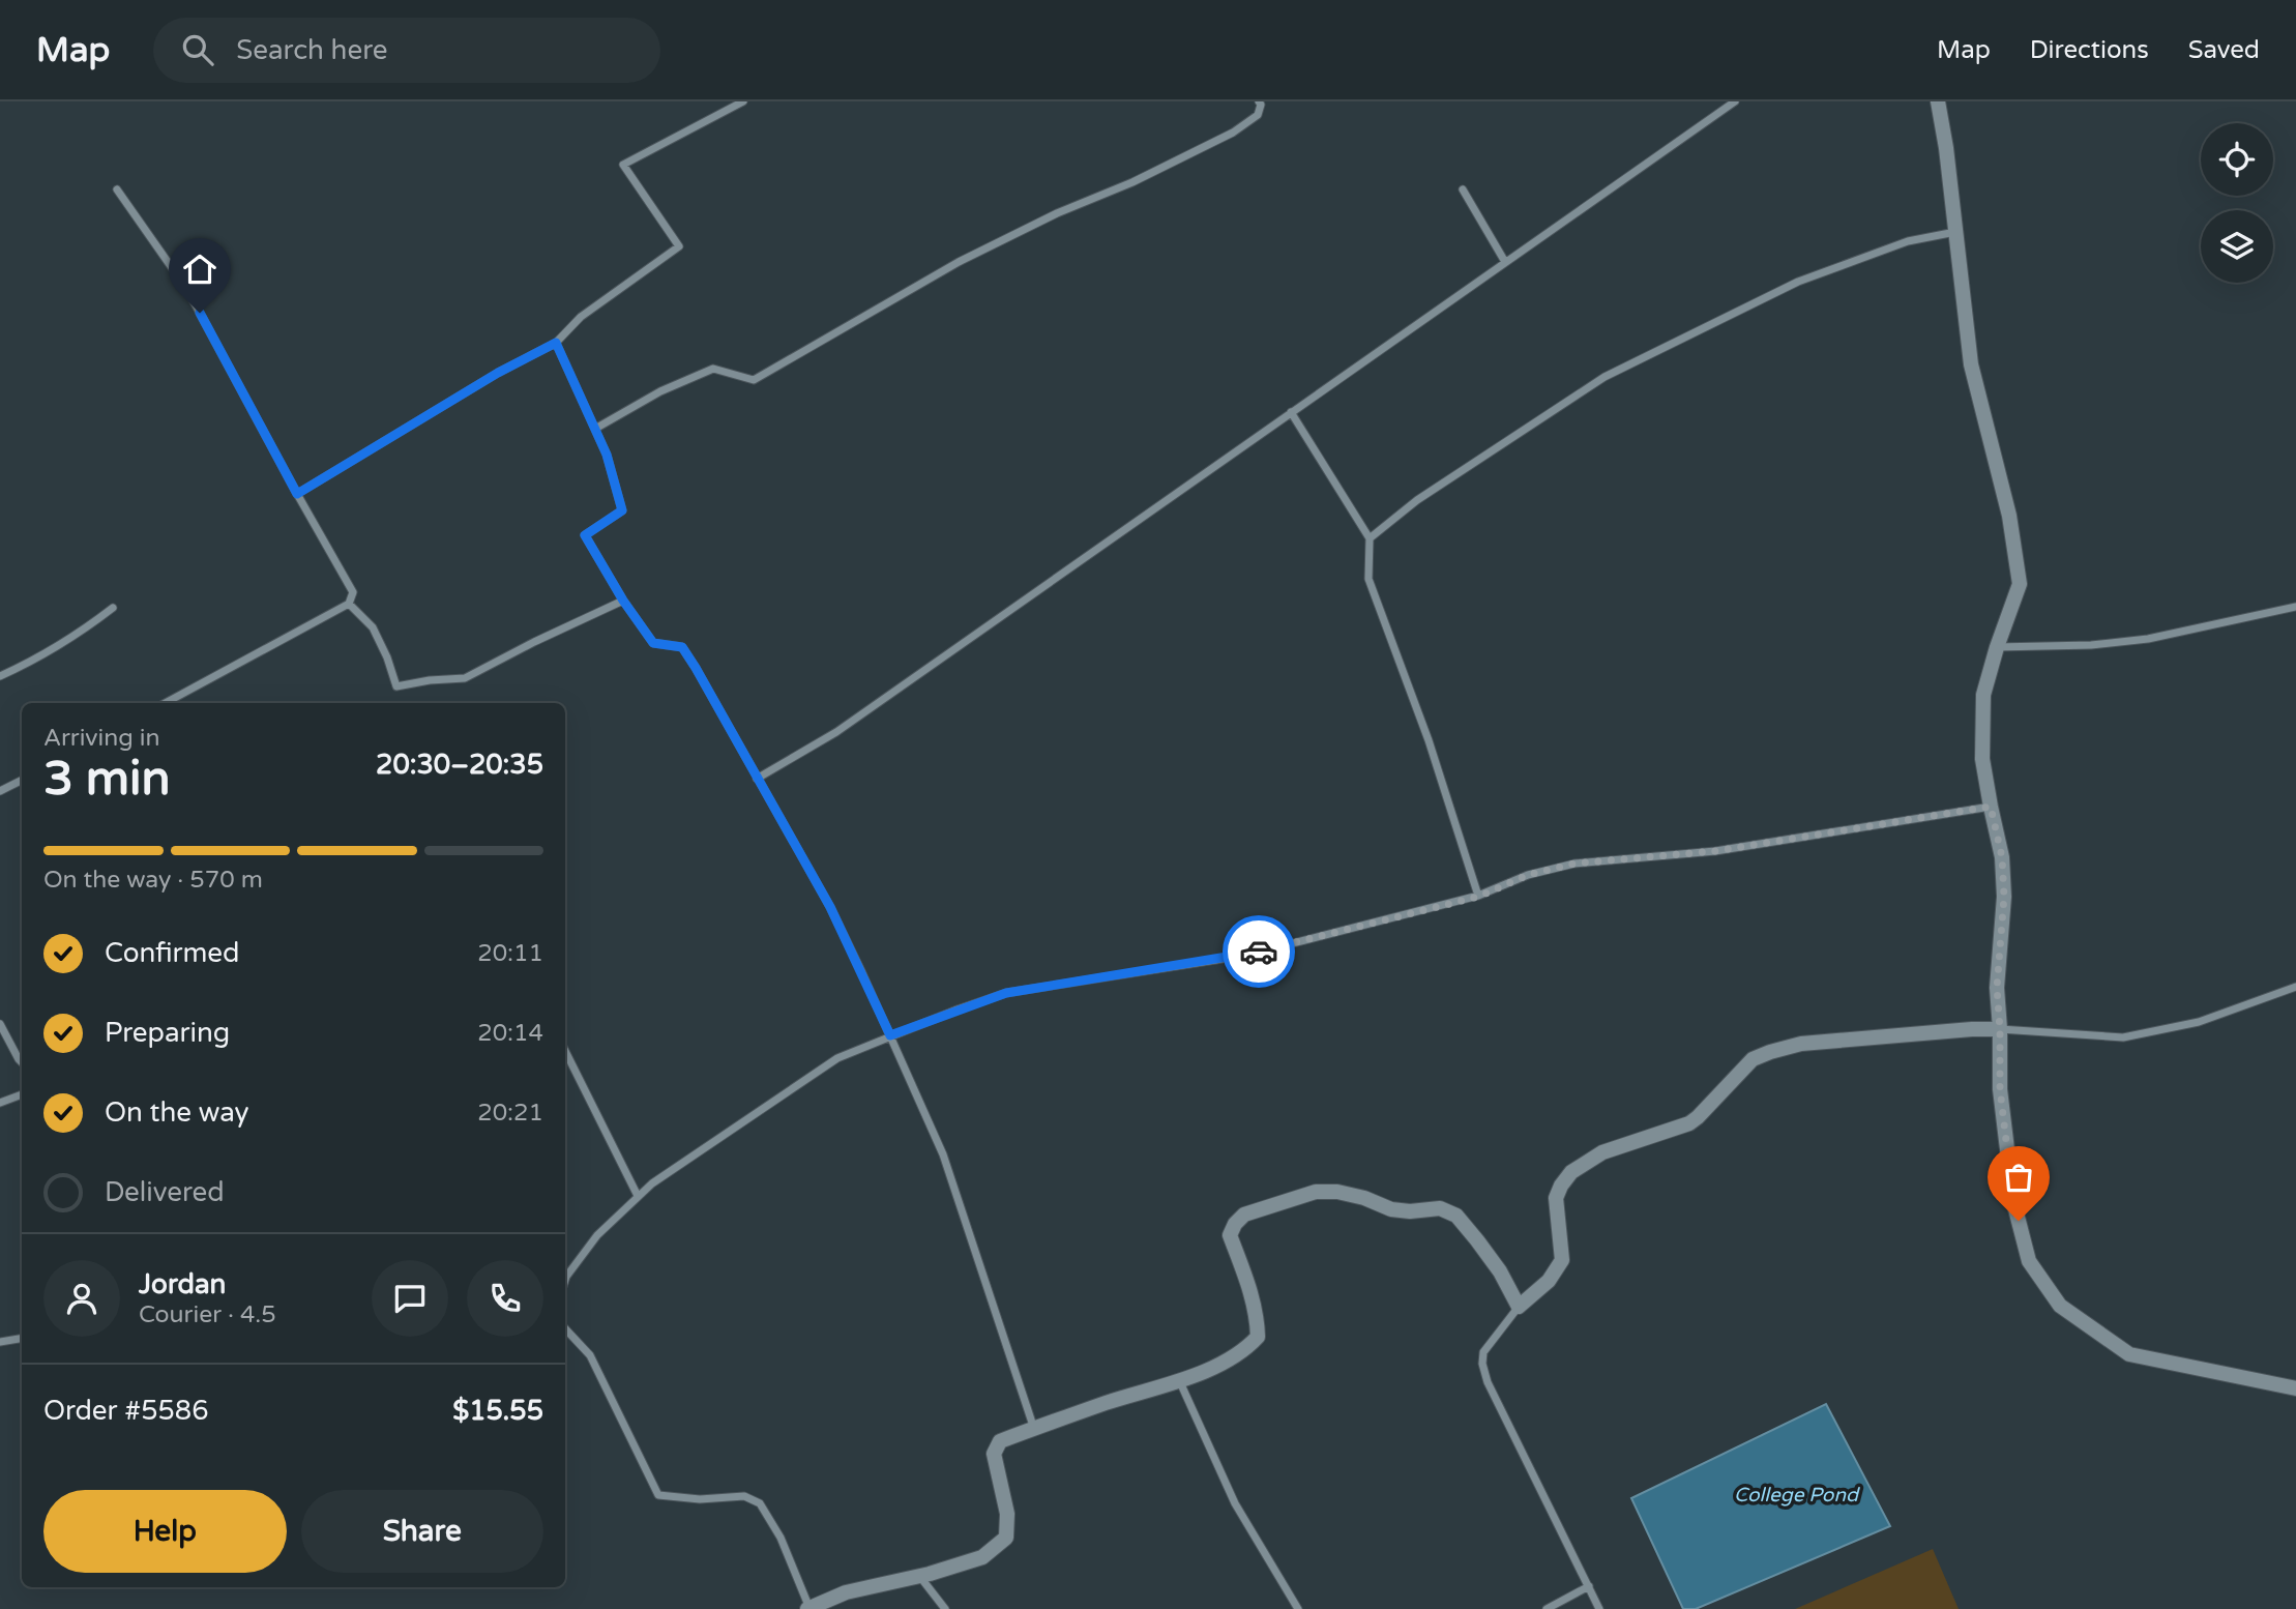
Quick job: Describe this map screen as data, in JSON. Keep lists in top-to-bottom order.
{
  "water": ["College Pond"],
  "page": {
    "header": "Map",
    "search": "Search here",
    "nav": ["Map", "Directions", "Saved"],
    "heading": ["3 min", "Arriving in", "20:30–20:35"],
    "panel": [
      "Jordan",
      "Courier · 4.5",
      "Order #5586",
      "$15.55"
    ],
    "bar": "On the way · 570 m",
    "list": [
      ["Confirmed", "20:11"],
      ["Preparing", "20:14"],
      ["On the way", "20:21"],
      "Delivered"
    ],
    "buttons": ["Help", "Share"]
  }
}
